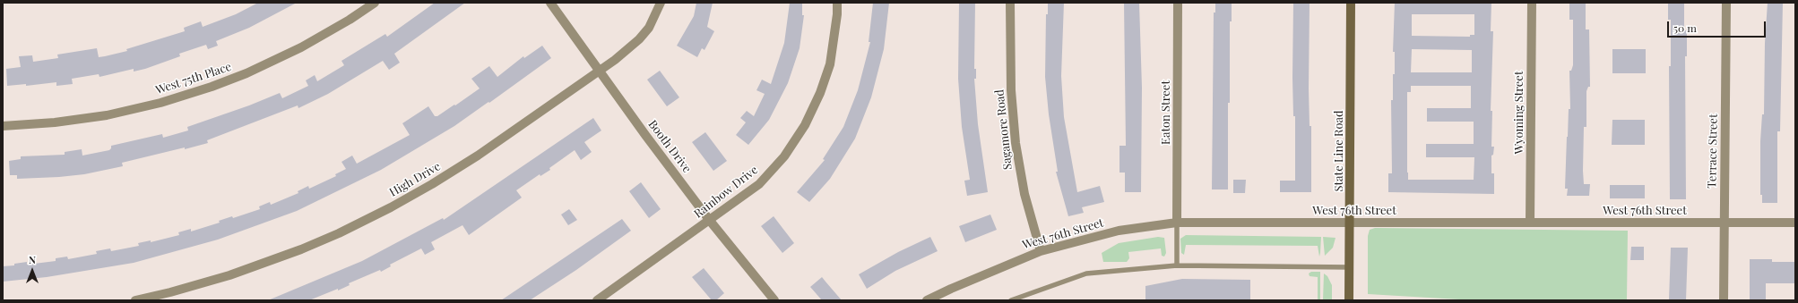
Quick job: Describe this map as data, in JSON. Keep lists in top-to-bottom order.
{
  "streets": {
    "main road": ["State Line Road"],
    "street": [
      "West 75th Place",
      "Eaton Street",
      "Wyoming Street",
      "Sagamore Road",
      "Booth Drive",
      "Terrace Street",
      "High Drive",
      "Rainbow Drive",
      "West 76th Street"
    ]
  },
  "crossings": [
    ["Eaton Street", "West 76th Street"],
    ["Wyoming Street", "West 76th Street"],
    ["Sagamore Road", "West 76th Street"],
    ["Booth Drive", "High Drive"],
    ["Booth Drive", "Rainbow Drive"],
    ["State Line Road", "West 76th Street"],
    ["Terrace Street", "West 76th Street"]
  ],
  "scale_bar": "50 m",
  "north": "top"
}
